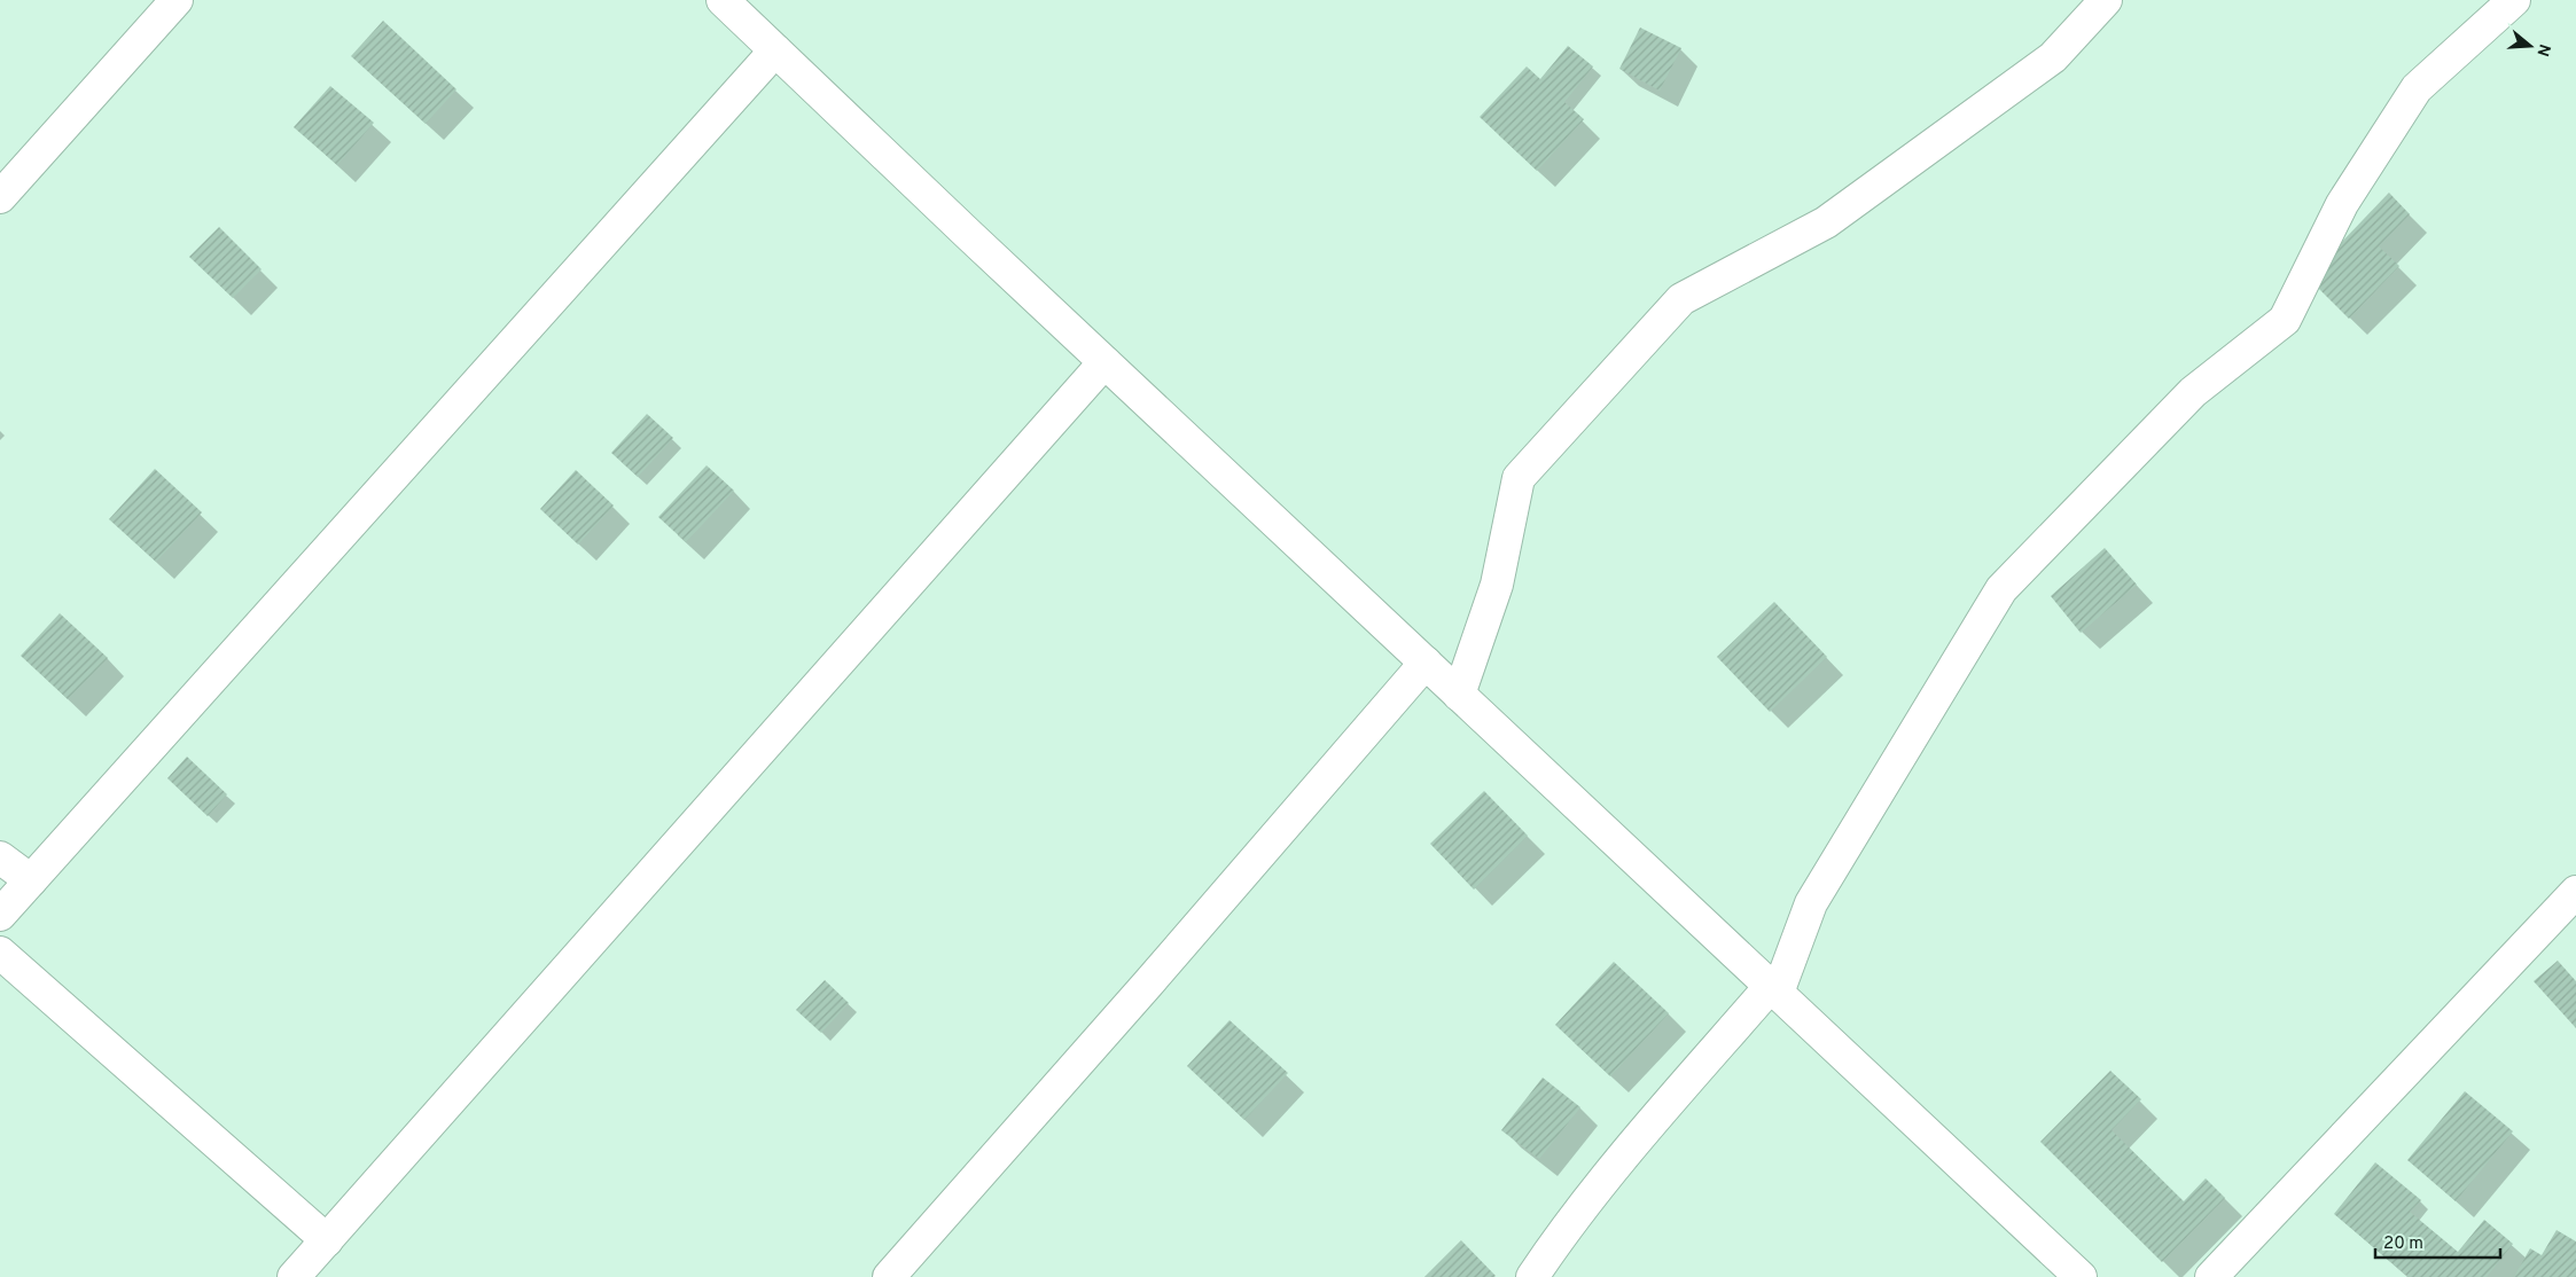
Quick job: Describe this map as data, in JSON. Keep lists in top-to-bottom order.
{
  "scale_bar": "20 m",
  "north": "right"
}
